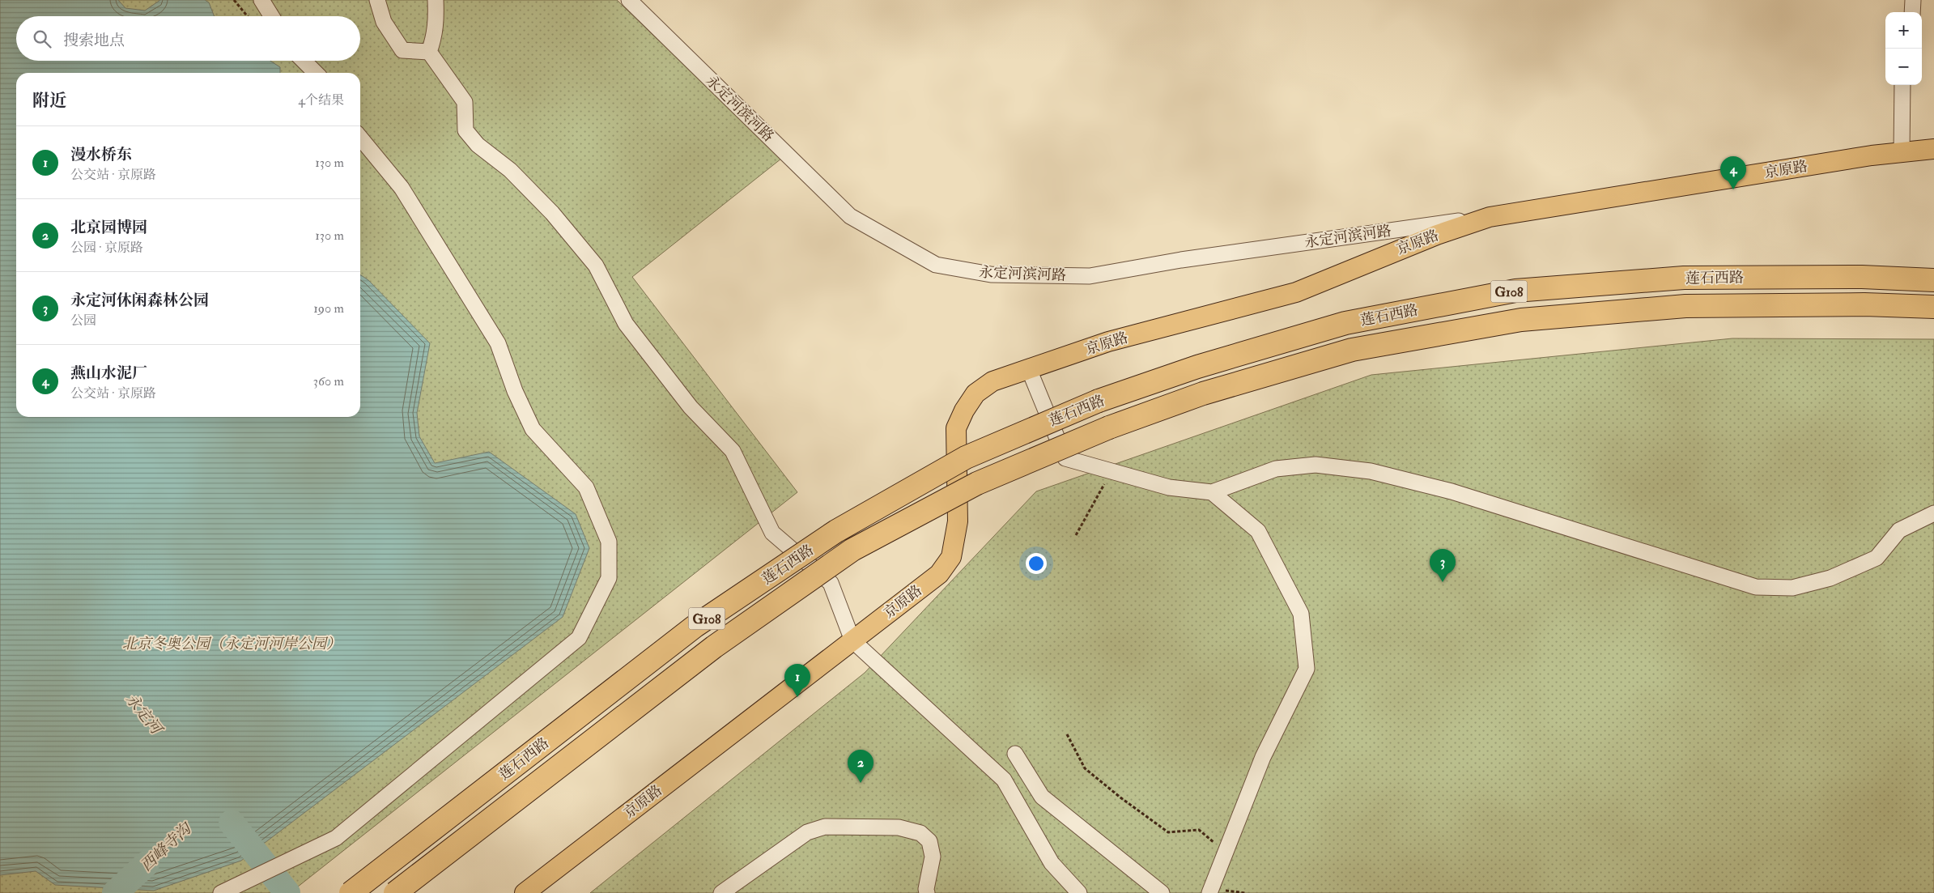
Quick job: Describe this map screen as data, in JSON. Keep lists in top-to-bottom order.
{
  "streets": {
    "highway": ["莲石西路", "G108"],
    "main road": ["京原路"],
    "street": ["永定河滨河路"]
  },
  "crossings": [
    ["永定河滨河路", "京原路"]
  ],
  "water": ["永定河", "西峰寺沟"],
  "parks": ["北京冬奥公园（永定河河岸公园）"],
  "page": {
    "map_buttons": ["+", "−"],
    "search": "搜索地点",
    "heading": ["附近", "4个结果"],
    "list": [
      {
        "mark": "1",
        "name": "漫水桥东",
        "note": "公交站 · 京原路",
        "value": "130 m"
      },
      {
        "mark": "2",
        "name": "北京园博园",
        "note": "公园 · 京原路",
        "value": "130 m"
      },
      {
        "mark": "3",
        "name": "永定河休闲森林公园",
        "note": "公园",
        "value": "190 m"
      },
      {
        "mark": "4",
        "name": "燕山水泥厂",
        "note": "公交站 · 京原路",
        "value": "360 m"
      }
    ],
    "pins": [
      "4",
      "3",
      "1",
      "2"
    ]
  }
}
